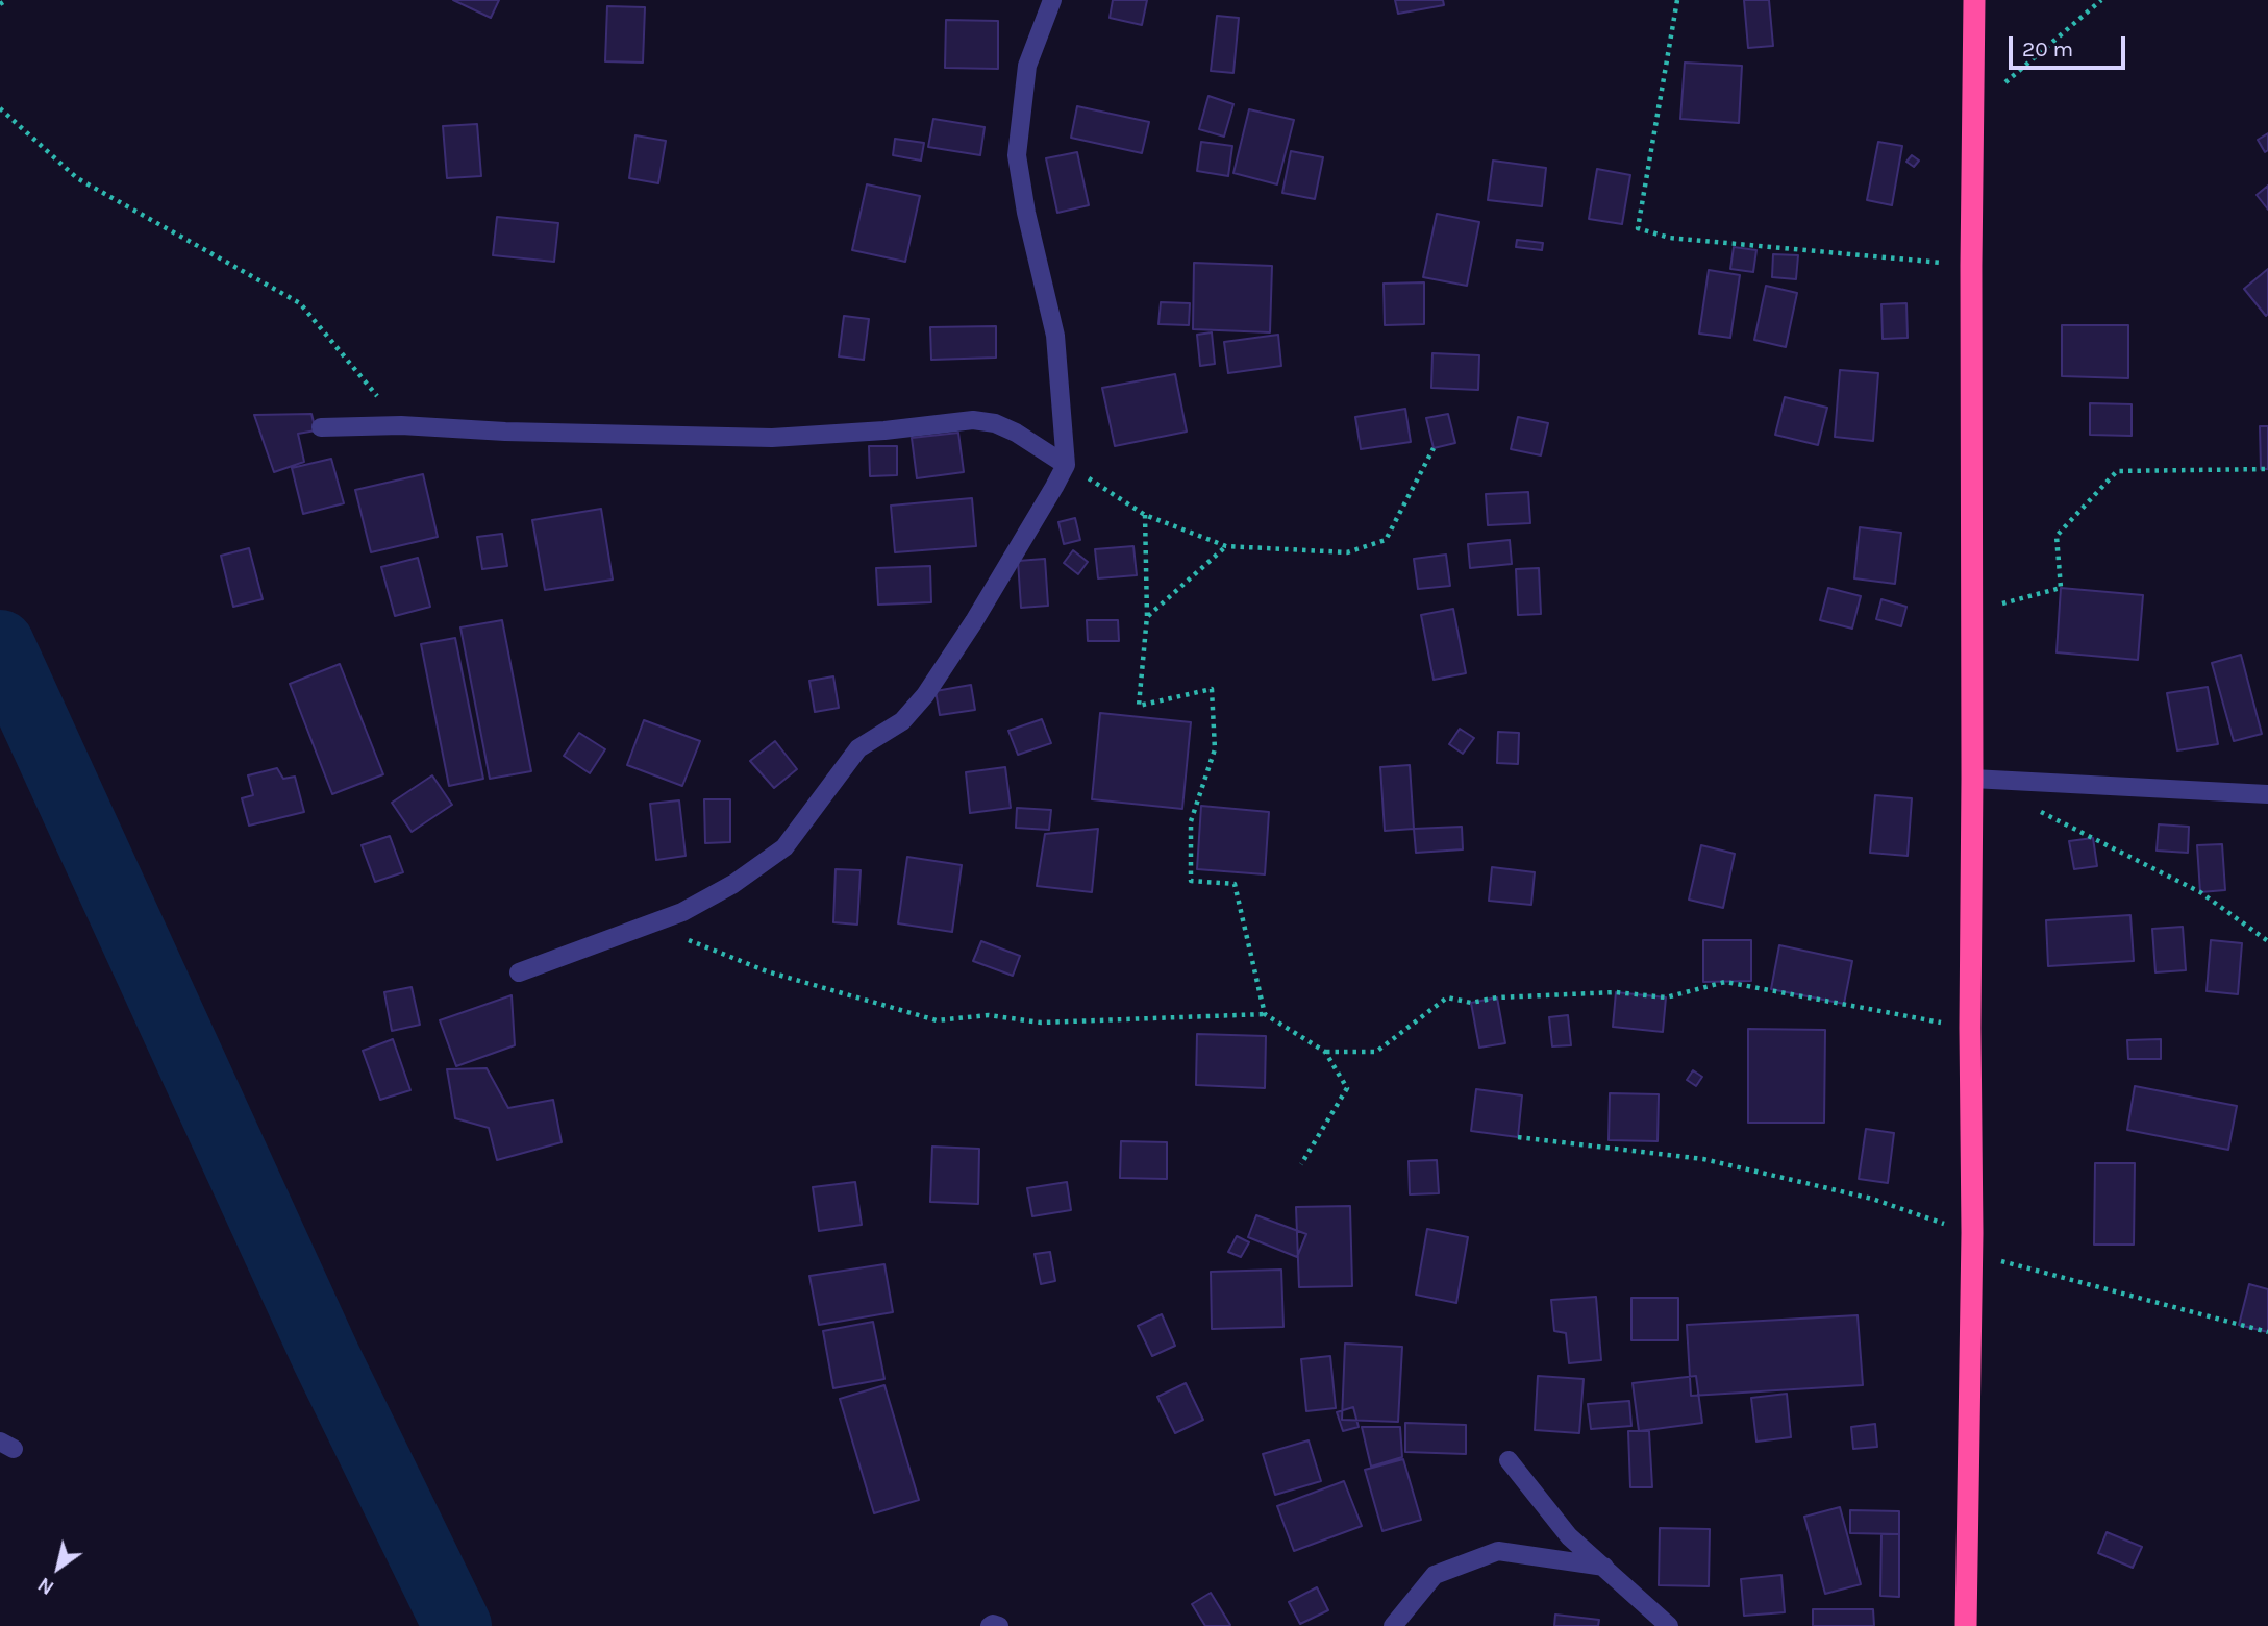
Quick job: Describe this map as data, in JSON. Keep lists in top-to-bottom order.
{
  "scale_bar": "20 m",
  "north": "bottom left"
}
